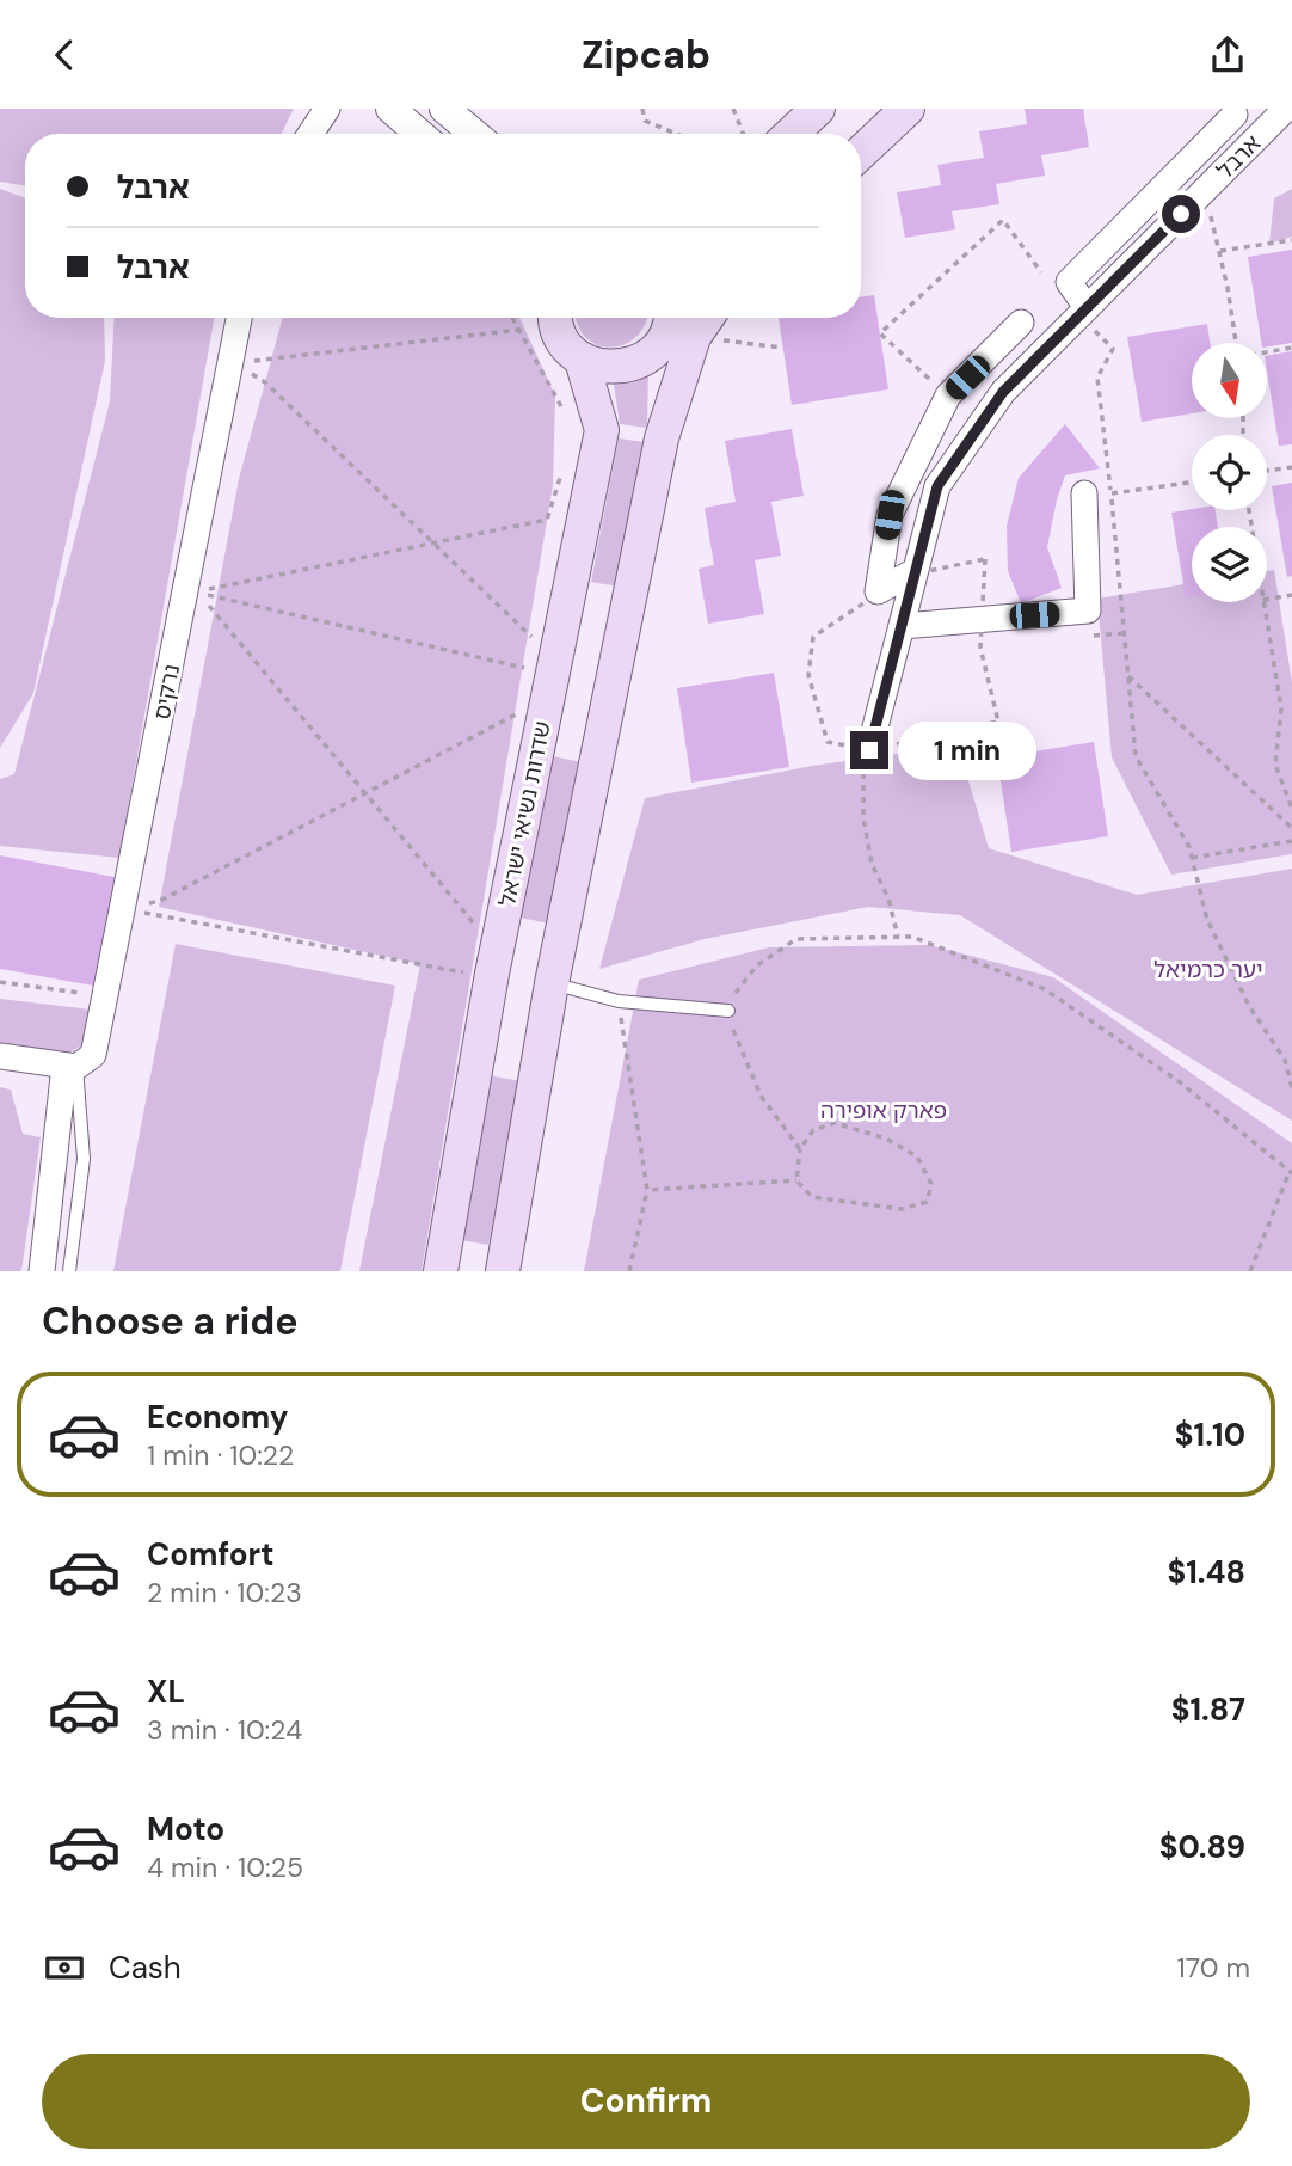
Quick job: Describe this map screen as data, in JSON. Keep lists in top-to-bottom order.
{
  "streets": {
    "main road": ["שדרות נשיאי ישראל"],
    "street": ["ארבל", "נרקיס"]
  },
  "parks": ["יער כרמיאל", "פארק אופירה"],
  "north": "bottom",
  "page": {
    "header": "Zipcab",
    "banner": ["ארבל", "ארבל"],
    "bubble": "1 min",
    "heading": "Choose a ride",
    "list": [
      {
        "name": "Economy",
        "note": "1 min · 10:22",
        "value": "$1.10"
      },
      {
        "name": "Comfort",
        "note": "2 min · 10:23",
        "value": "$1.48"
      },
      {
        "name": "XL",
        "note": "3 min · 10:24",
        "value": "$1.87"
      },
      {
        "name": "Moto",
        "note": "4 min · 10:25",
        "value": "$0.89"
      }
    ],
    "pay": ["Cash", "170 m"],
    "buttons": "Confirm"
  }
}
